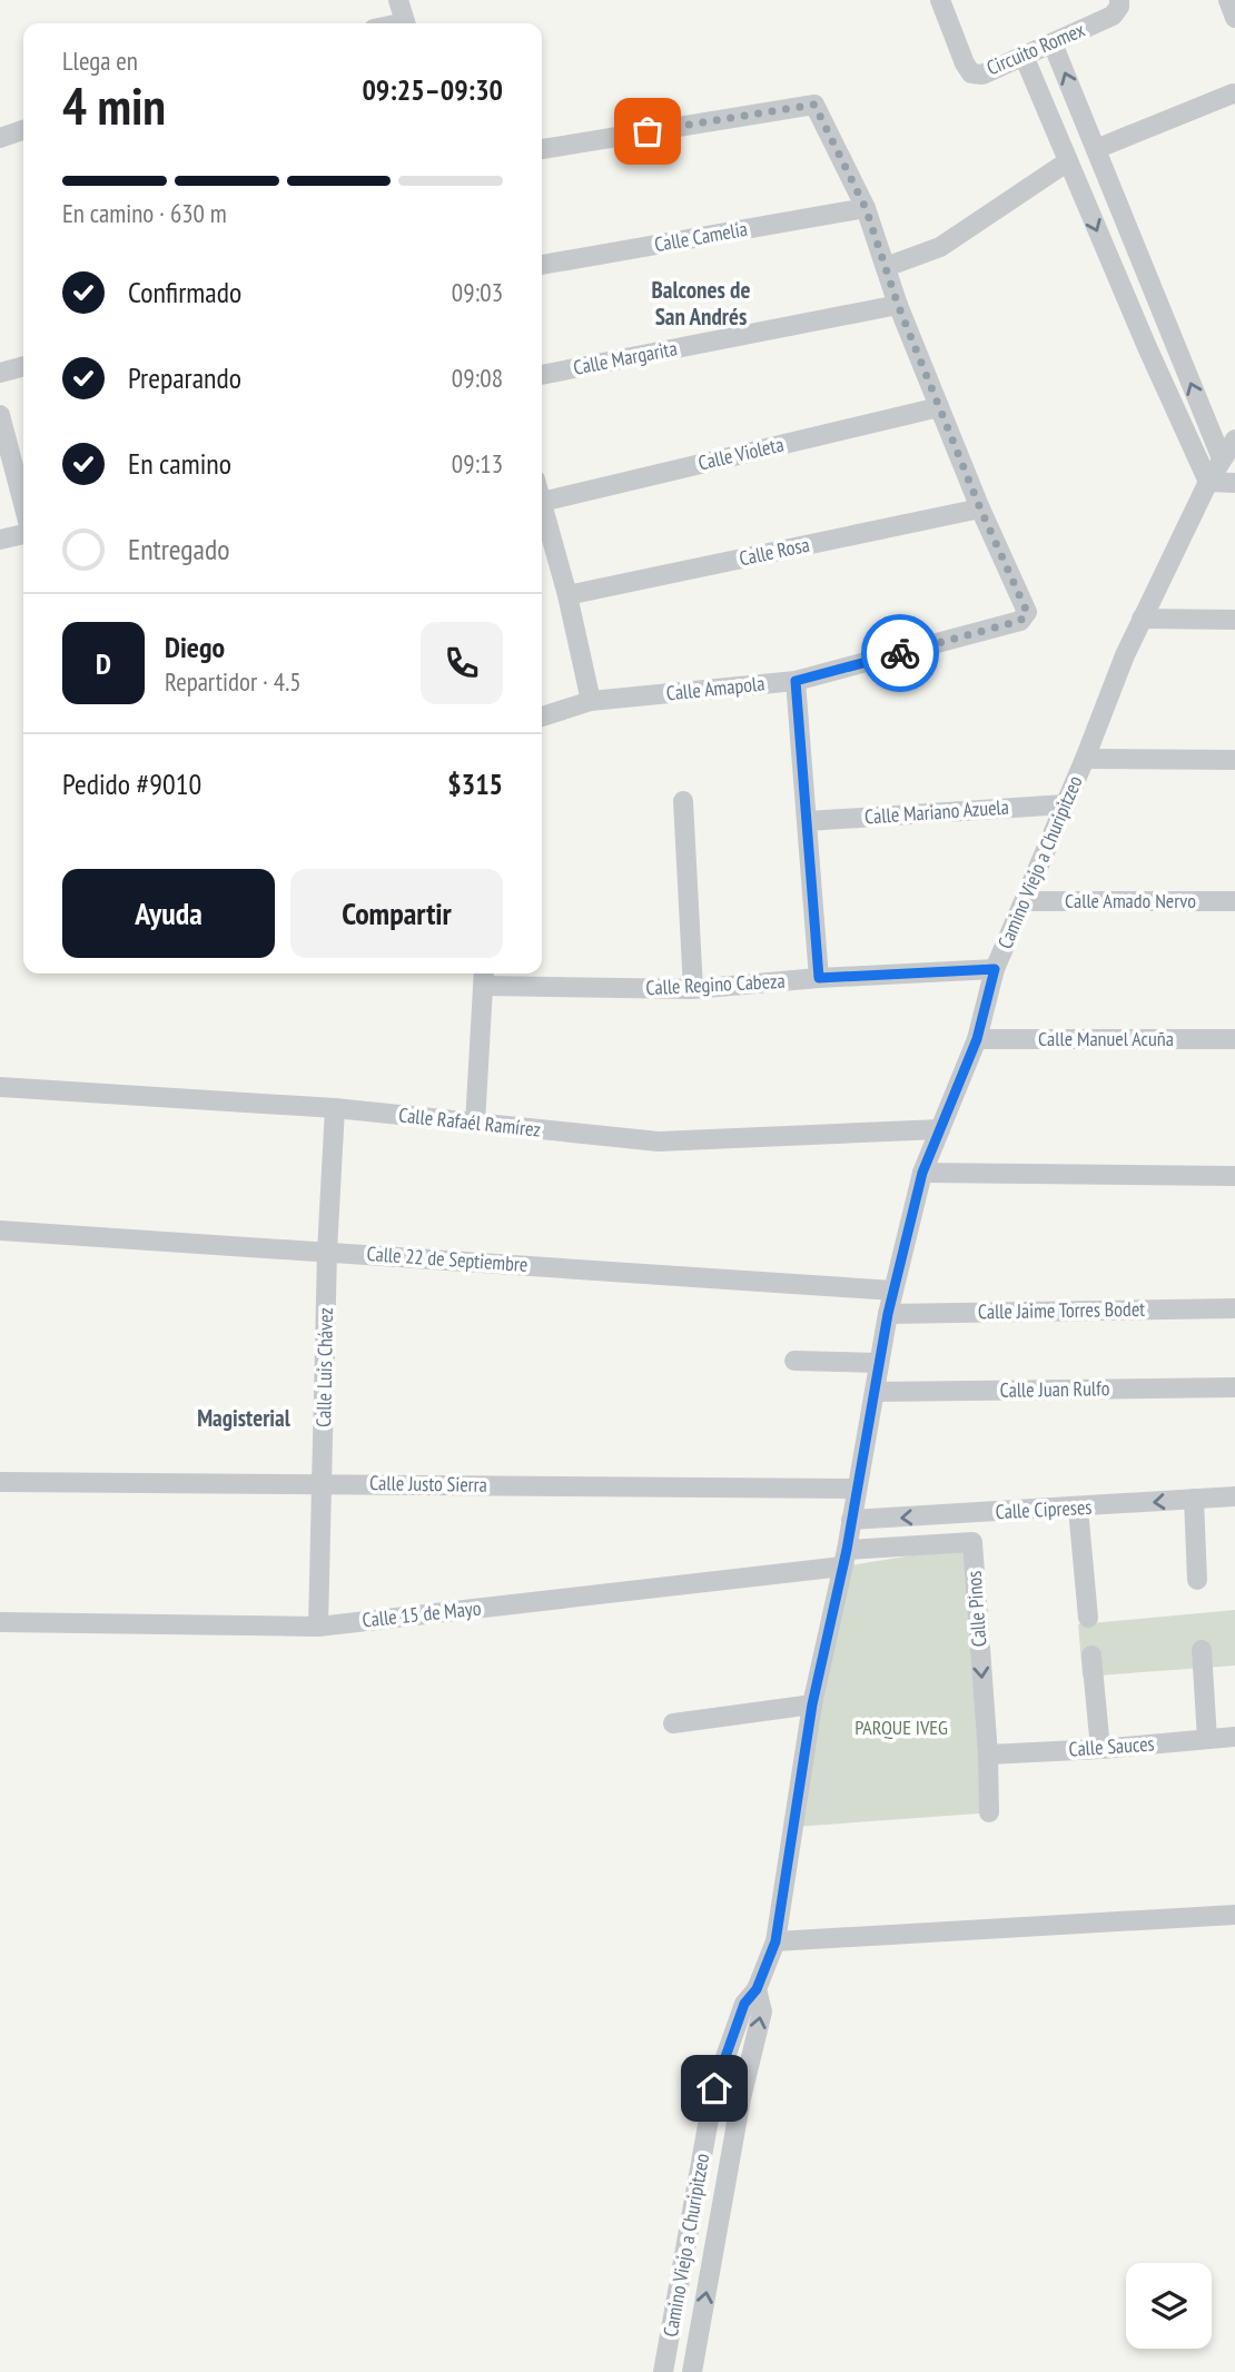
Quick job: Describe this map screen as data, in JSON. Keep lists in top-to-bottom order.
{
  "streets": {
    "street": [
      "Circuito Romex",
      "Calle Camelia",
      "Calle Margarita",
      "Calle Violeta",
      "Calle Rosa",
      "Calle Amapola",
      "Calle Mariano Azuela",
      "Camino Viejo a Churipitzeo",
      "Calle Amado Nervo",
      "Calle Regino Cabeza",
      "Calle Manuel Acuña",
      "Calle Rafaél Ramírez",
      "Calle 22 de Septiembre",
      "Calle Jaime Torres Bodet",
      "Calle Luis Chávez",
      "Calle Juan Rulfo",
      "Calle Justo Sierra",
      "Calle Cipreses",
      "Calle Pinos",
      "Calle 15 de Mayo",
      "Calle Sauces"
    ]
  },
  "crossings": [
    ["Calle Rosa", "Calle Amapola"],
    ["Calle Mariano Azuela", "Camino Viejo a Churipitzeo"],
    ["Camino Viejo a Churipitzeo", "Calle Amado Nervo"],
    ["Camino Viejo a Churipitzeo", "Calle Regino Cabeza"],
    ["Camino Viejo a Churipitzeo", "Calle Manuel Acuña"],
    ["Camino Viejo a Churipitzeo", "Calle Rafaél Ramírez"],
    ["Camino Viejo a Churipitzeo", "Calle 22 de Septiembre"],
    ["Camino Viejo a Churipitzeo", "Calle Jaime Torres Bodet"],
    ["Camino Viejo a Churipitzeo", "Calle Juan Rulfo"],
    ["Camino Viejo a Churipitzeo", "Calle Justo Sierra"],
    ["Camino Viejo a Churipitzeo", "Calle Cipreses"],
    ["Camino Viejo a Churipitzeo", "Calle Pinos"],
    ["Camino Viejo a Churipitzeo", "Calle 15 de Mayo"],
    ["Calle Rafaél Ramírez", "Calle Luis Chávez"],
    ["Calle 22 de Septiembre", "Calle Luis Chávez"],
    ["Calle Luis Chávez", "Calle Justo Sierra"],
    ["Calle Luis Chávez", "Calle 15 de Mayo"],
    ["Calle Pinos", "Calle 15 de Mayo"],
    ["Calle Pinos", "Calle Sauces"]
  ],
  "one_way": ["Calle Cipreses"],
  "districts": ["Balcones de San Andrés", "Magisterial"],
  "parks": ["PARQUE IVEG"],
  "page": {
    "heading": ["4 min", "Llega en", "09:25–09:30"],
    "panel": [
      "Diego",
      "Repartidor · 4.5",
      "Pedido #9010",
      "$315"
    ],
    "bar": "En camino · 630 m",
    "list": [
      ["Confirmado", "09:03"],
      ["Preparando", "09:08"],
      ["En camino", "09:13"],
      "Entregado"
    ],
    "round": "D",
    "buttons": ["Ayuda", "Compartir"]
  }
}
